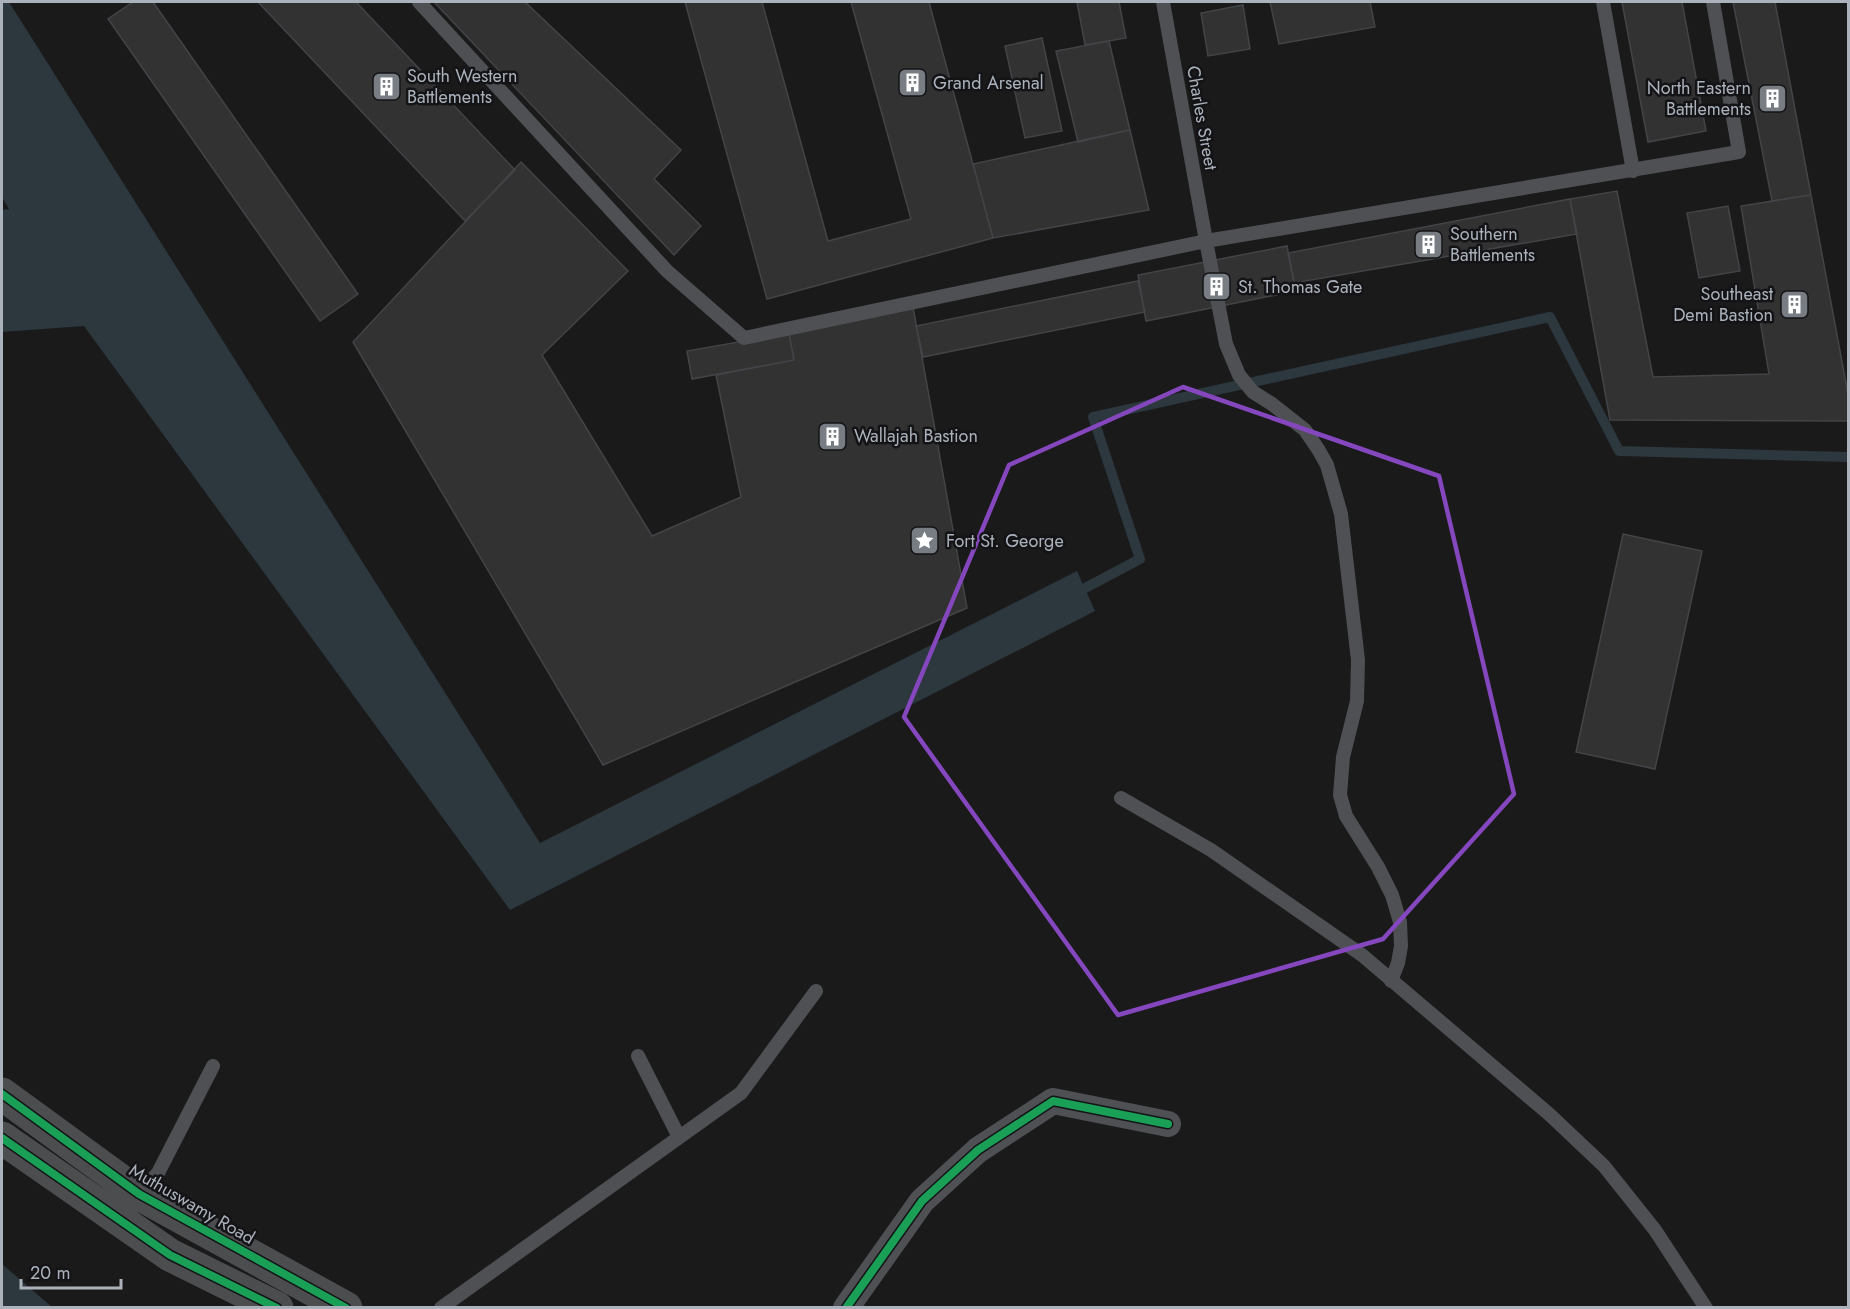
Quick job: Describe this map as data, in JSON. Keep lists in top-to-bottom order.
{
  "streets": {
    "main road": ["Muthuswamy Road"],
    "lane": ["Charles Street"]
  },
  "places": {
    "building": [
      "Grand Arsenal",
      "South Western Battlements",
      "North Eastern Battlements",
      "Southern Battlements",
      "St. Thomas Gate",
      "Southeast Demi Bastion",
      "Wallajah Bastion"
    ],
    "place": ["Fort St. George"]
  },
  "scale_bar": "20 m"
}
